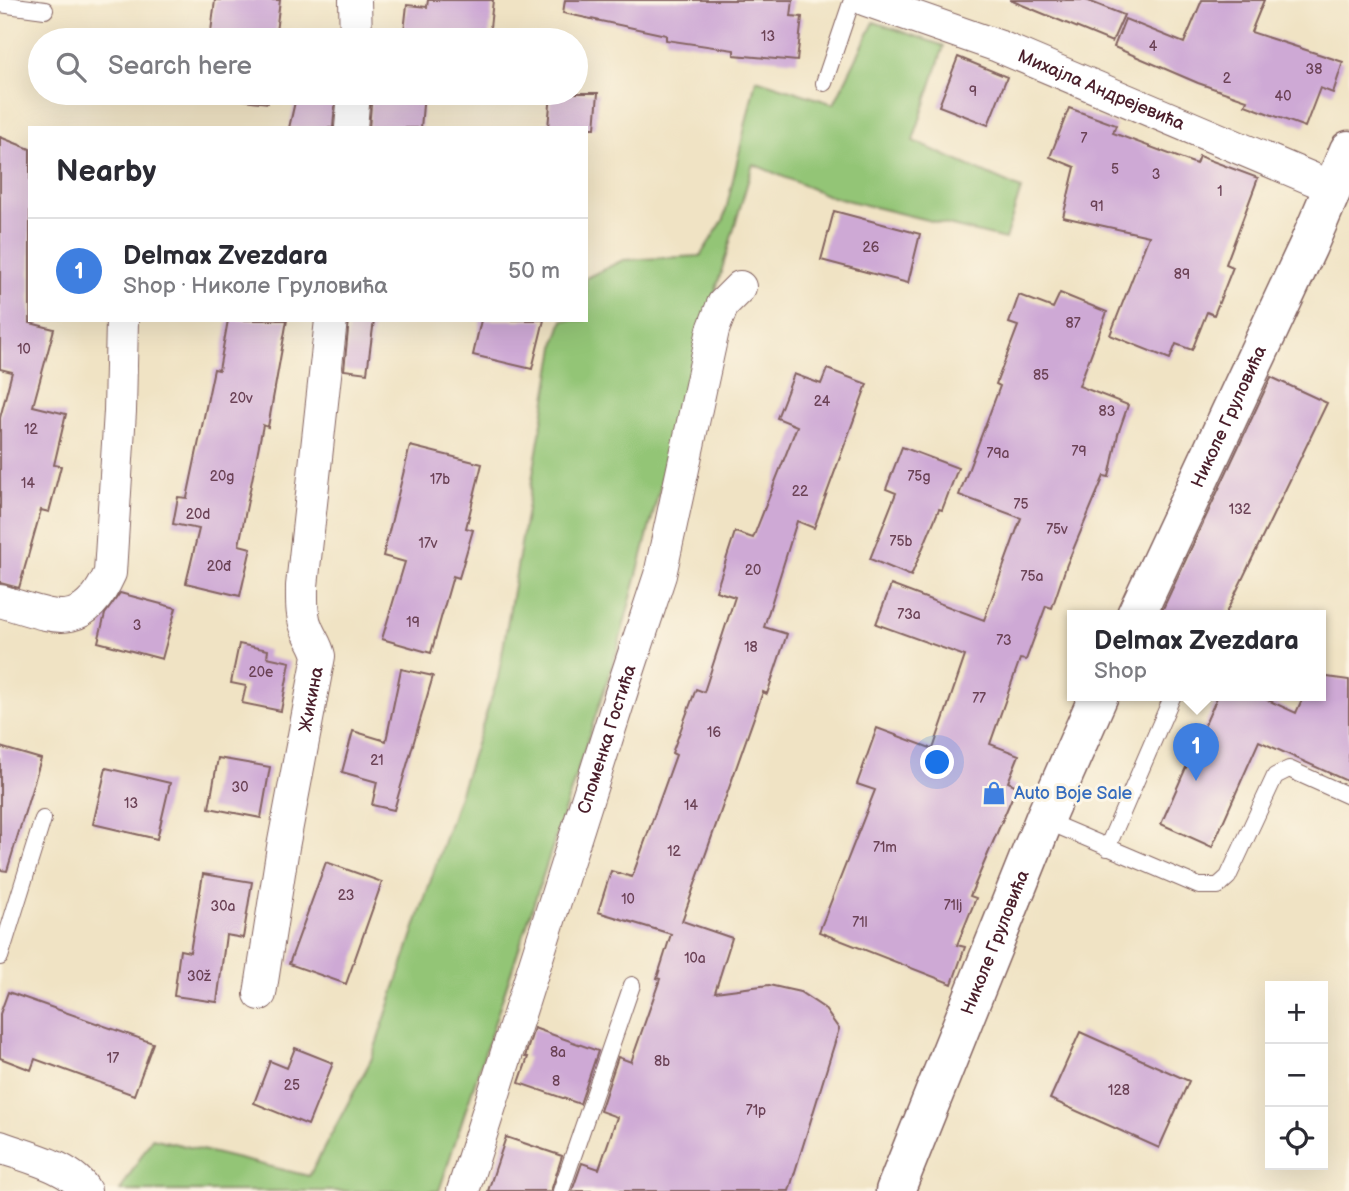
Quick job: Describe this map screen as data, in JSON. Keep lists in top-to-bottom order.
{
  "streets": {
    "street": [
      "Михајла Андрејевића",
      "Николе Груловића",
      "Жикина",
      "Споменка Гостића"
    ]
  },
  "crossings": [
    ["Михајла Андрејевића", "Николе Груловића"]
  ],
  "places": {
    "shop": ["Auto Boje Sale"]
  },
  "house_numbers": [
    "13",
    "4",
    "38",
    "2",
    "9",
    "40",
    "7",
    "5",
    "3",
    "1",
    "91",
    "26",
    "89",
    "87",
    "10",
    "85",
    "20v",
    "24",
    "83",
    "12",
    "79",
    "79a",
    "20g",
    "75g",
    "17b",
    "14",
    "22",
    "75",
    "132",
    "20d",
    "75v",
    "75b",
    "17v",
    "20đ",
    "20",
    "75a",
    "73a",
    "19",
    "3",
    "73",
    "18",
    "20e",
    "77",
    "16",
    "21",
    "30",
    "13",
    "14",
    "71m",
    "12",
    "23",
    "10",
    "71lj",
    "30a",
    "71l",
    "10a",
    "30ž",
    "8a",
    "17",
    "8b",
    "8",
    "25",
    "128",
    "71p"
  ],
  "page": {
    "search": "Search here",
    "heading": "Nearby",
    "list": [
      {
        "mark": "1",
        "name": "Delmax Zvezdara",
        "note": "Shop · Николе Груловића",
        "value": "50 m"
      }
    ],
    "popup": ["Delmax Zvezdara", "Shop"],
    "pins": "1",
    "map_buttons": ["+", "−"]
  }
}
